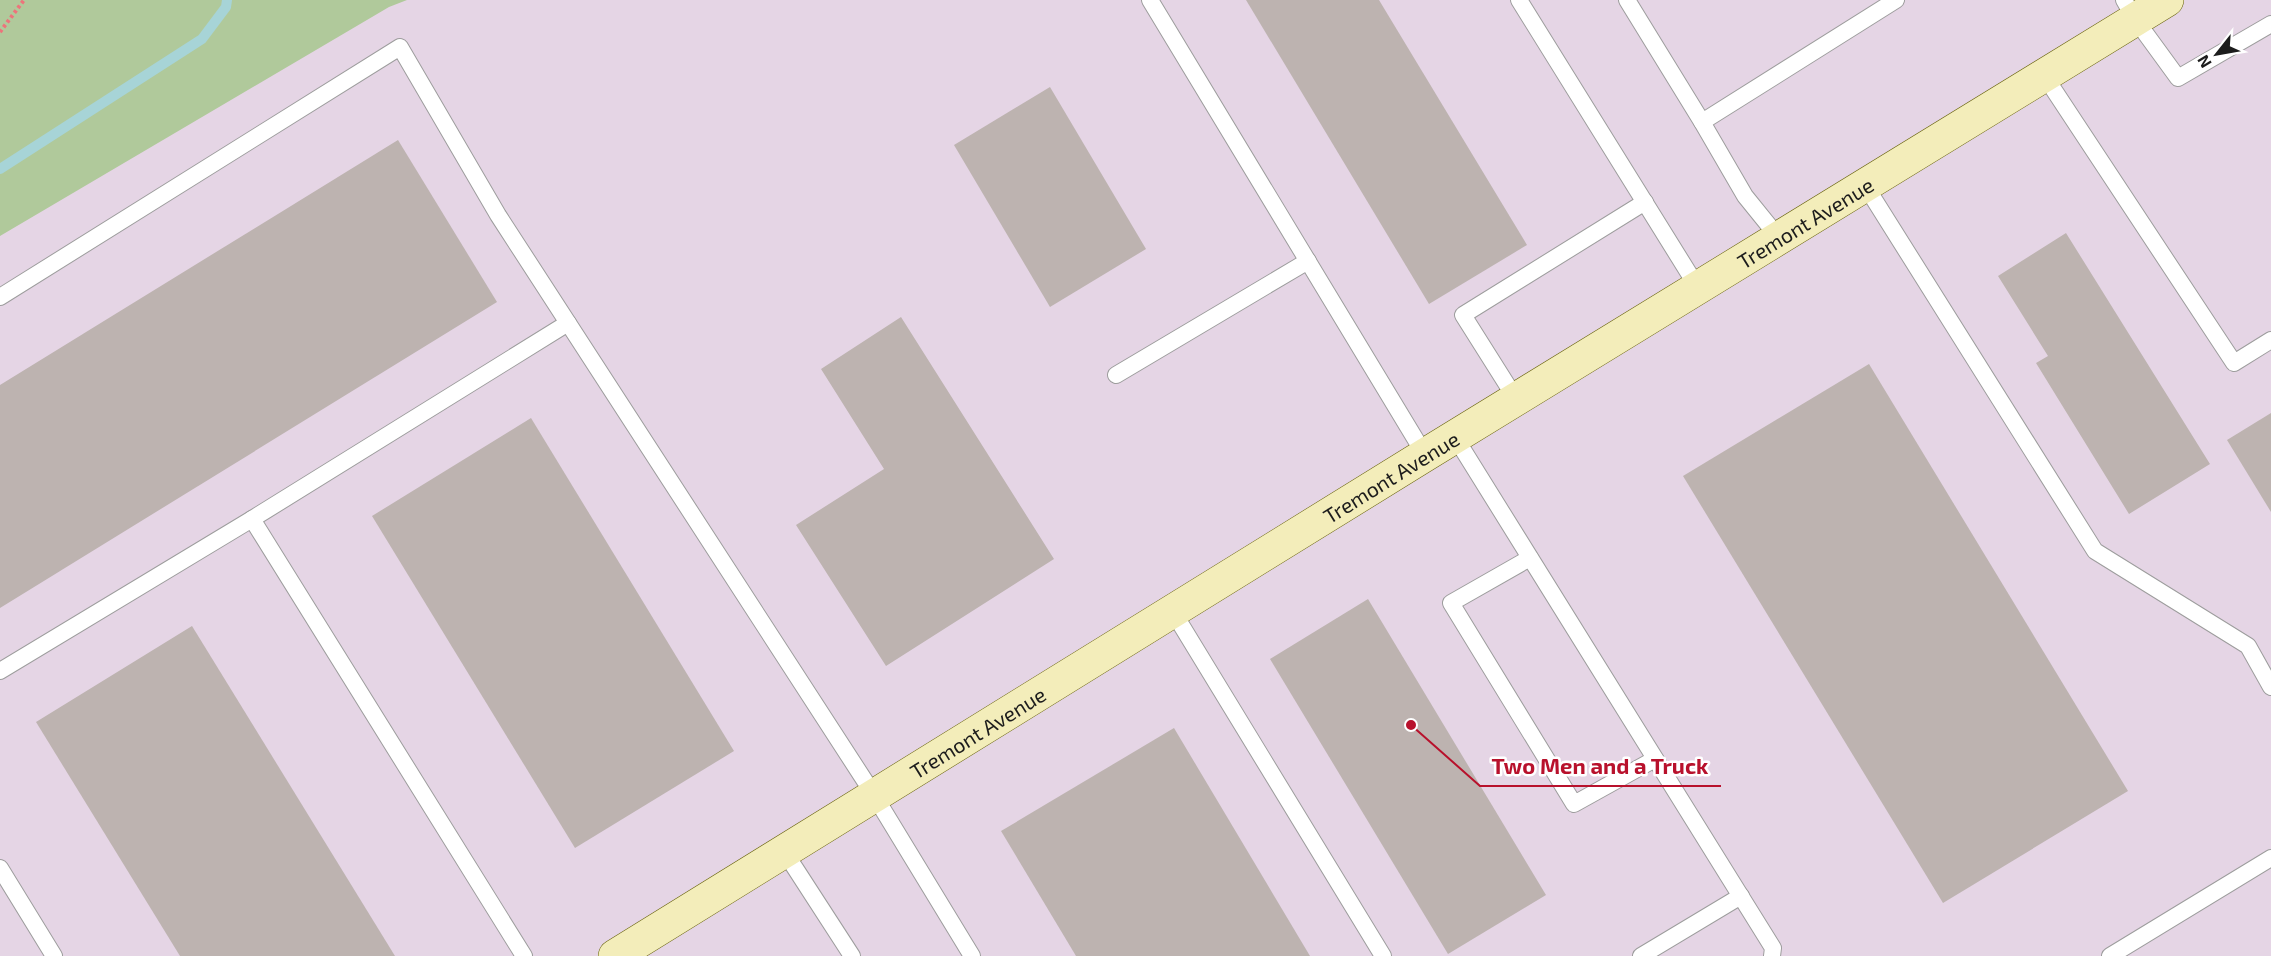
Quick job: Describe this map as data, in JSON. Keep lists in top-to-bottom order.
{
  "streets": {
    "street": ["Tremont Avenue"]
  },
  "places": ["Two Men and a Truck"],
  "north": "bottom left"
}
